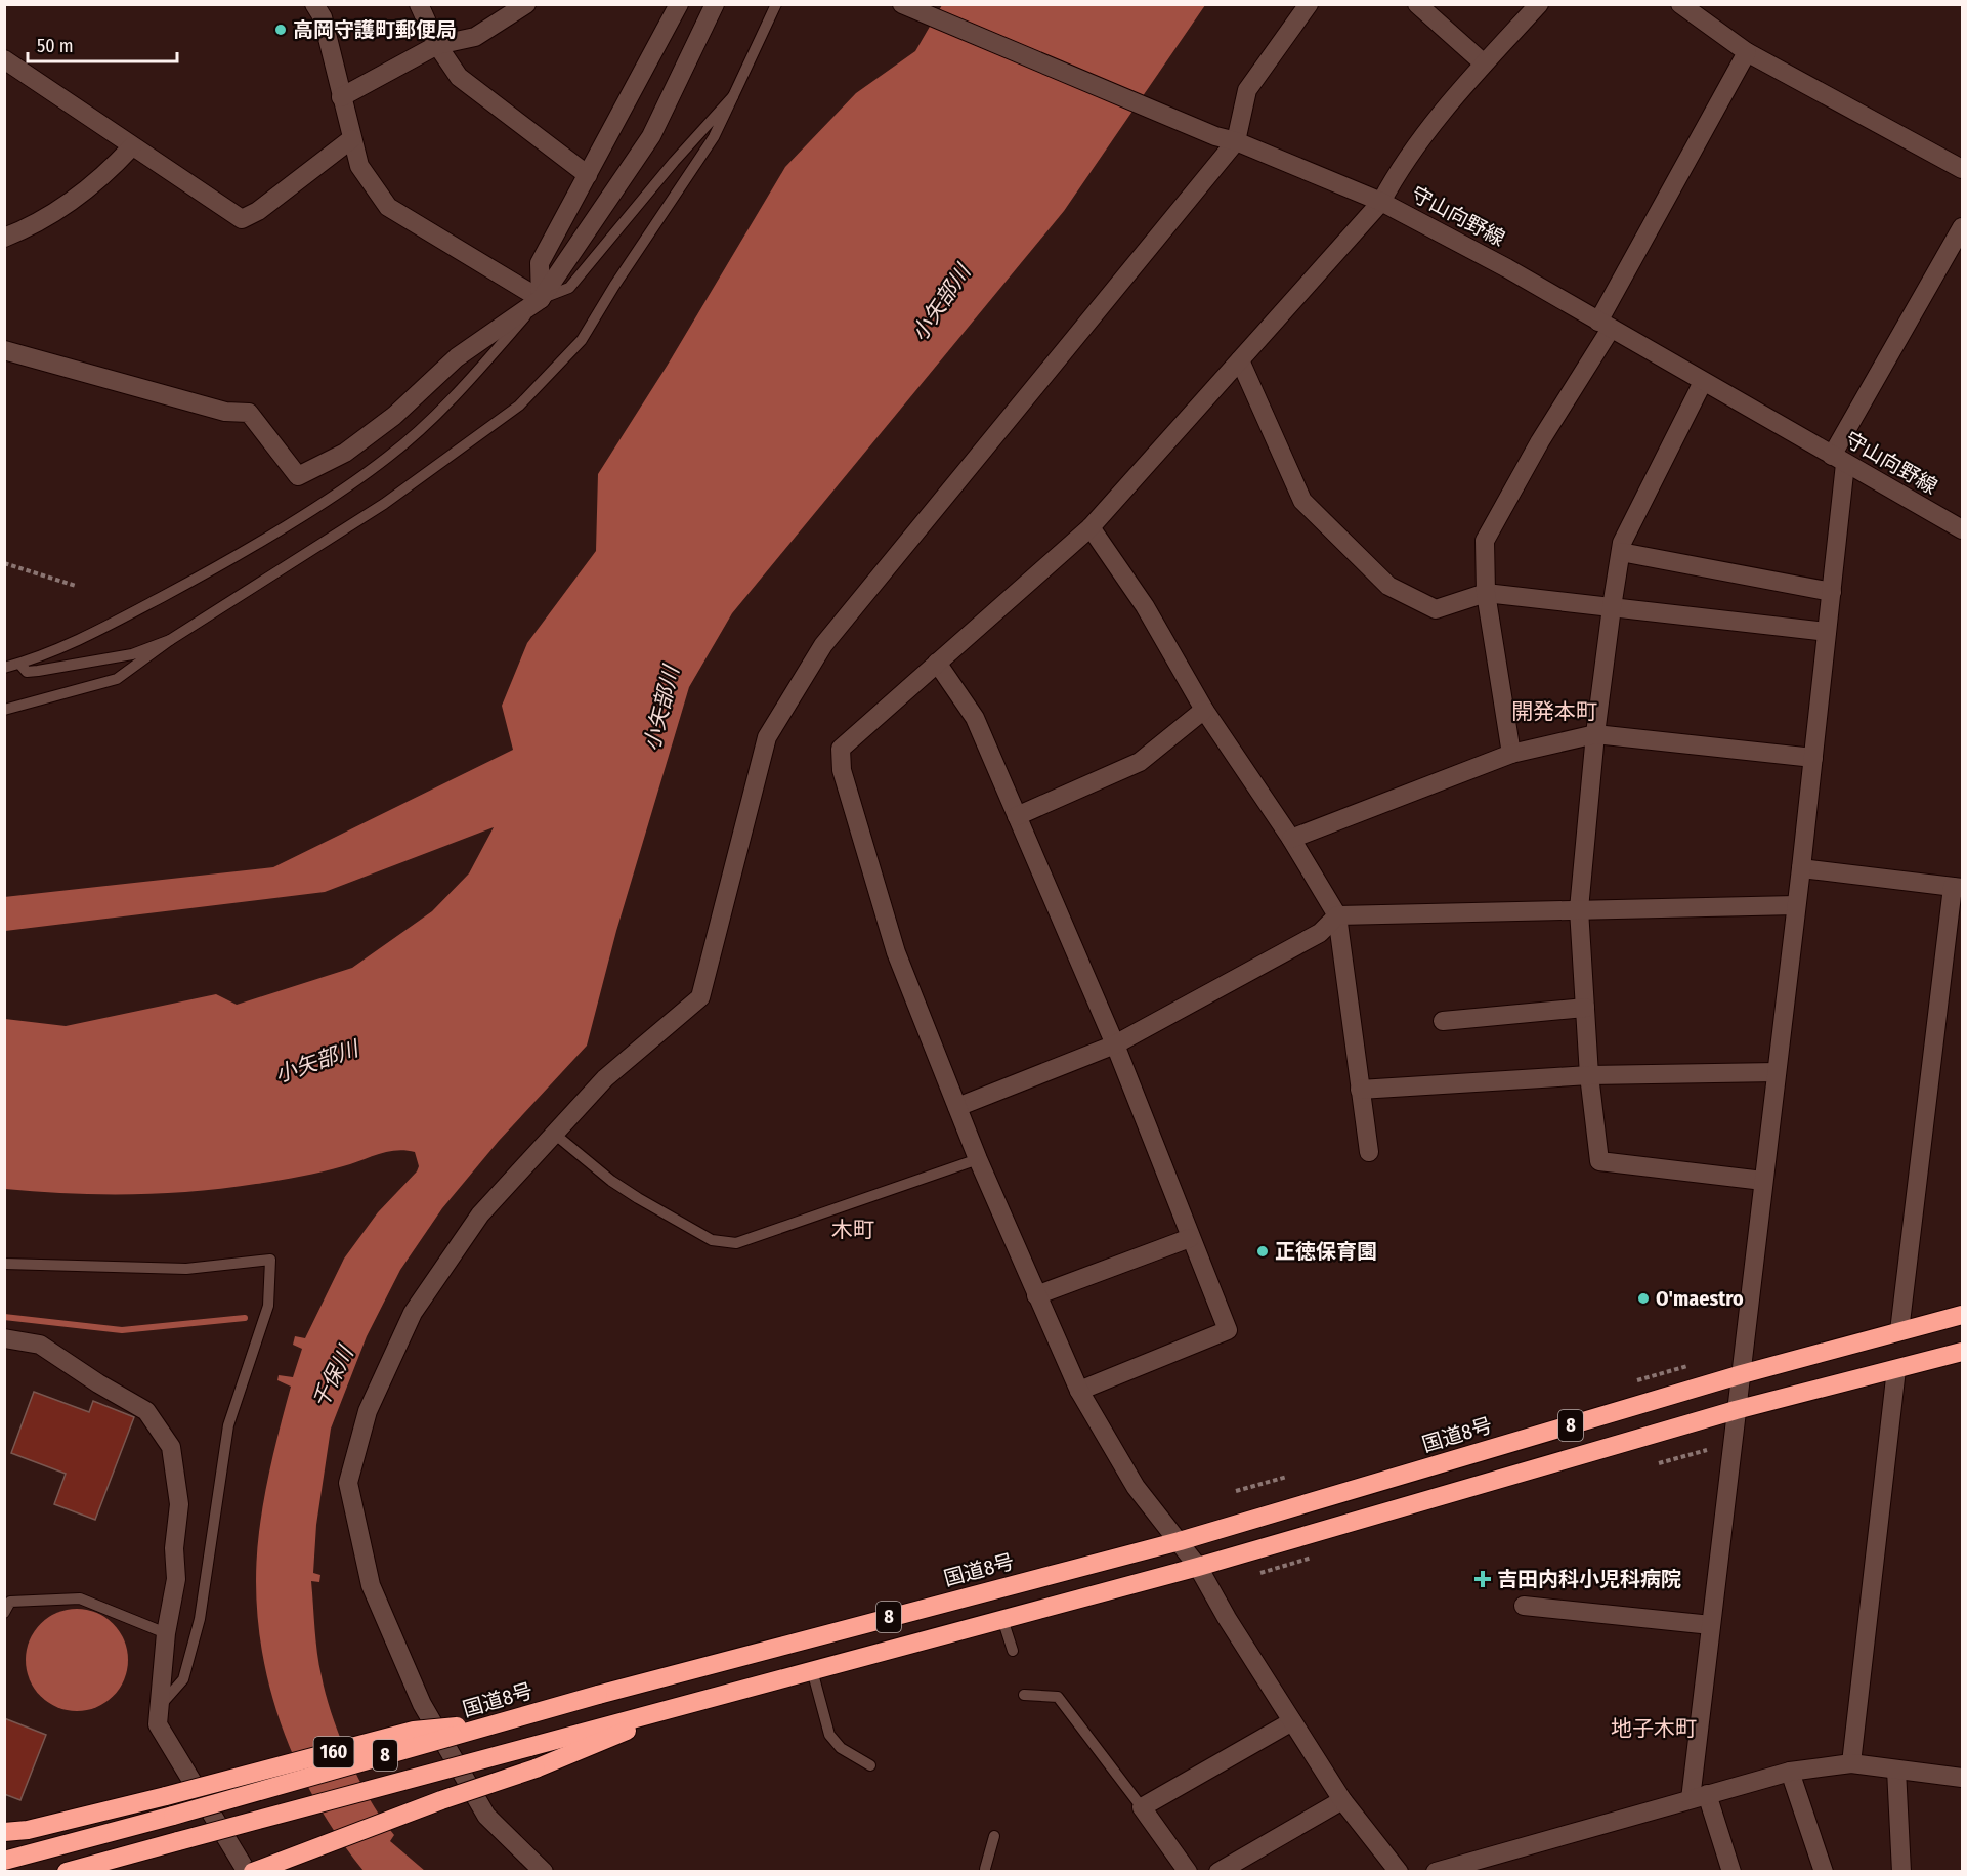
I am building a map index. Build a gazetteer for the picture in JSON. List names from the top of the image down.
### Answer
{
  "streets": {
    "highway": ["8", "国道8号", "160"],
    "street": ["守山向野線"]
  },
  "crossings": [
    ["国道8号", "160"]
  ],
  "districts": ["開発本町", "木町", "地子木町"],
  "water": ["小矢部川", "千保川"],
  "places": {
    "other": ["高岡守護町郵便局", "正徳保育園", "O'maestro"],
    "health": ["吉田内科小児科病院"]
  },
  "scale_bar": "50 m"
}
